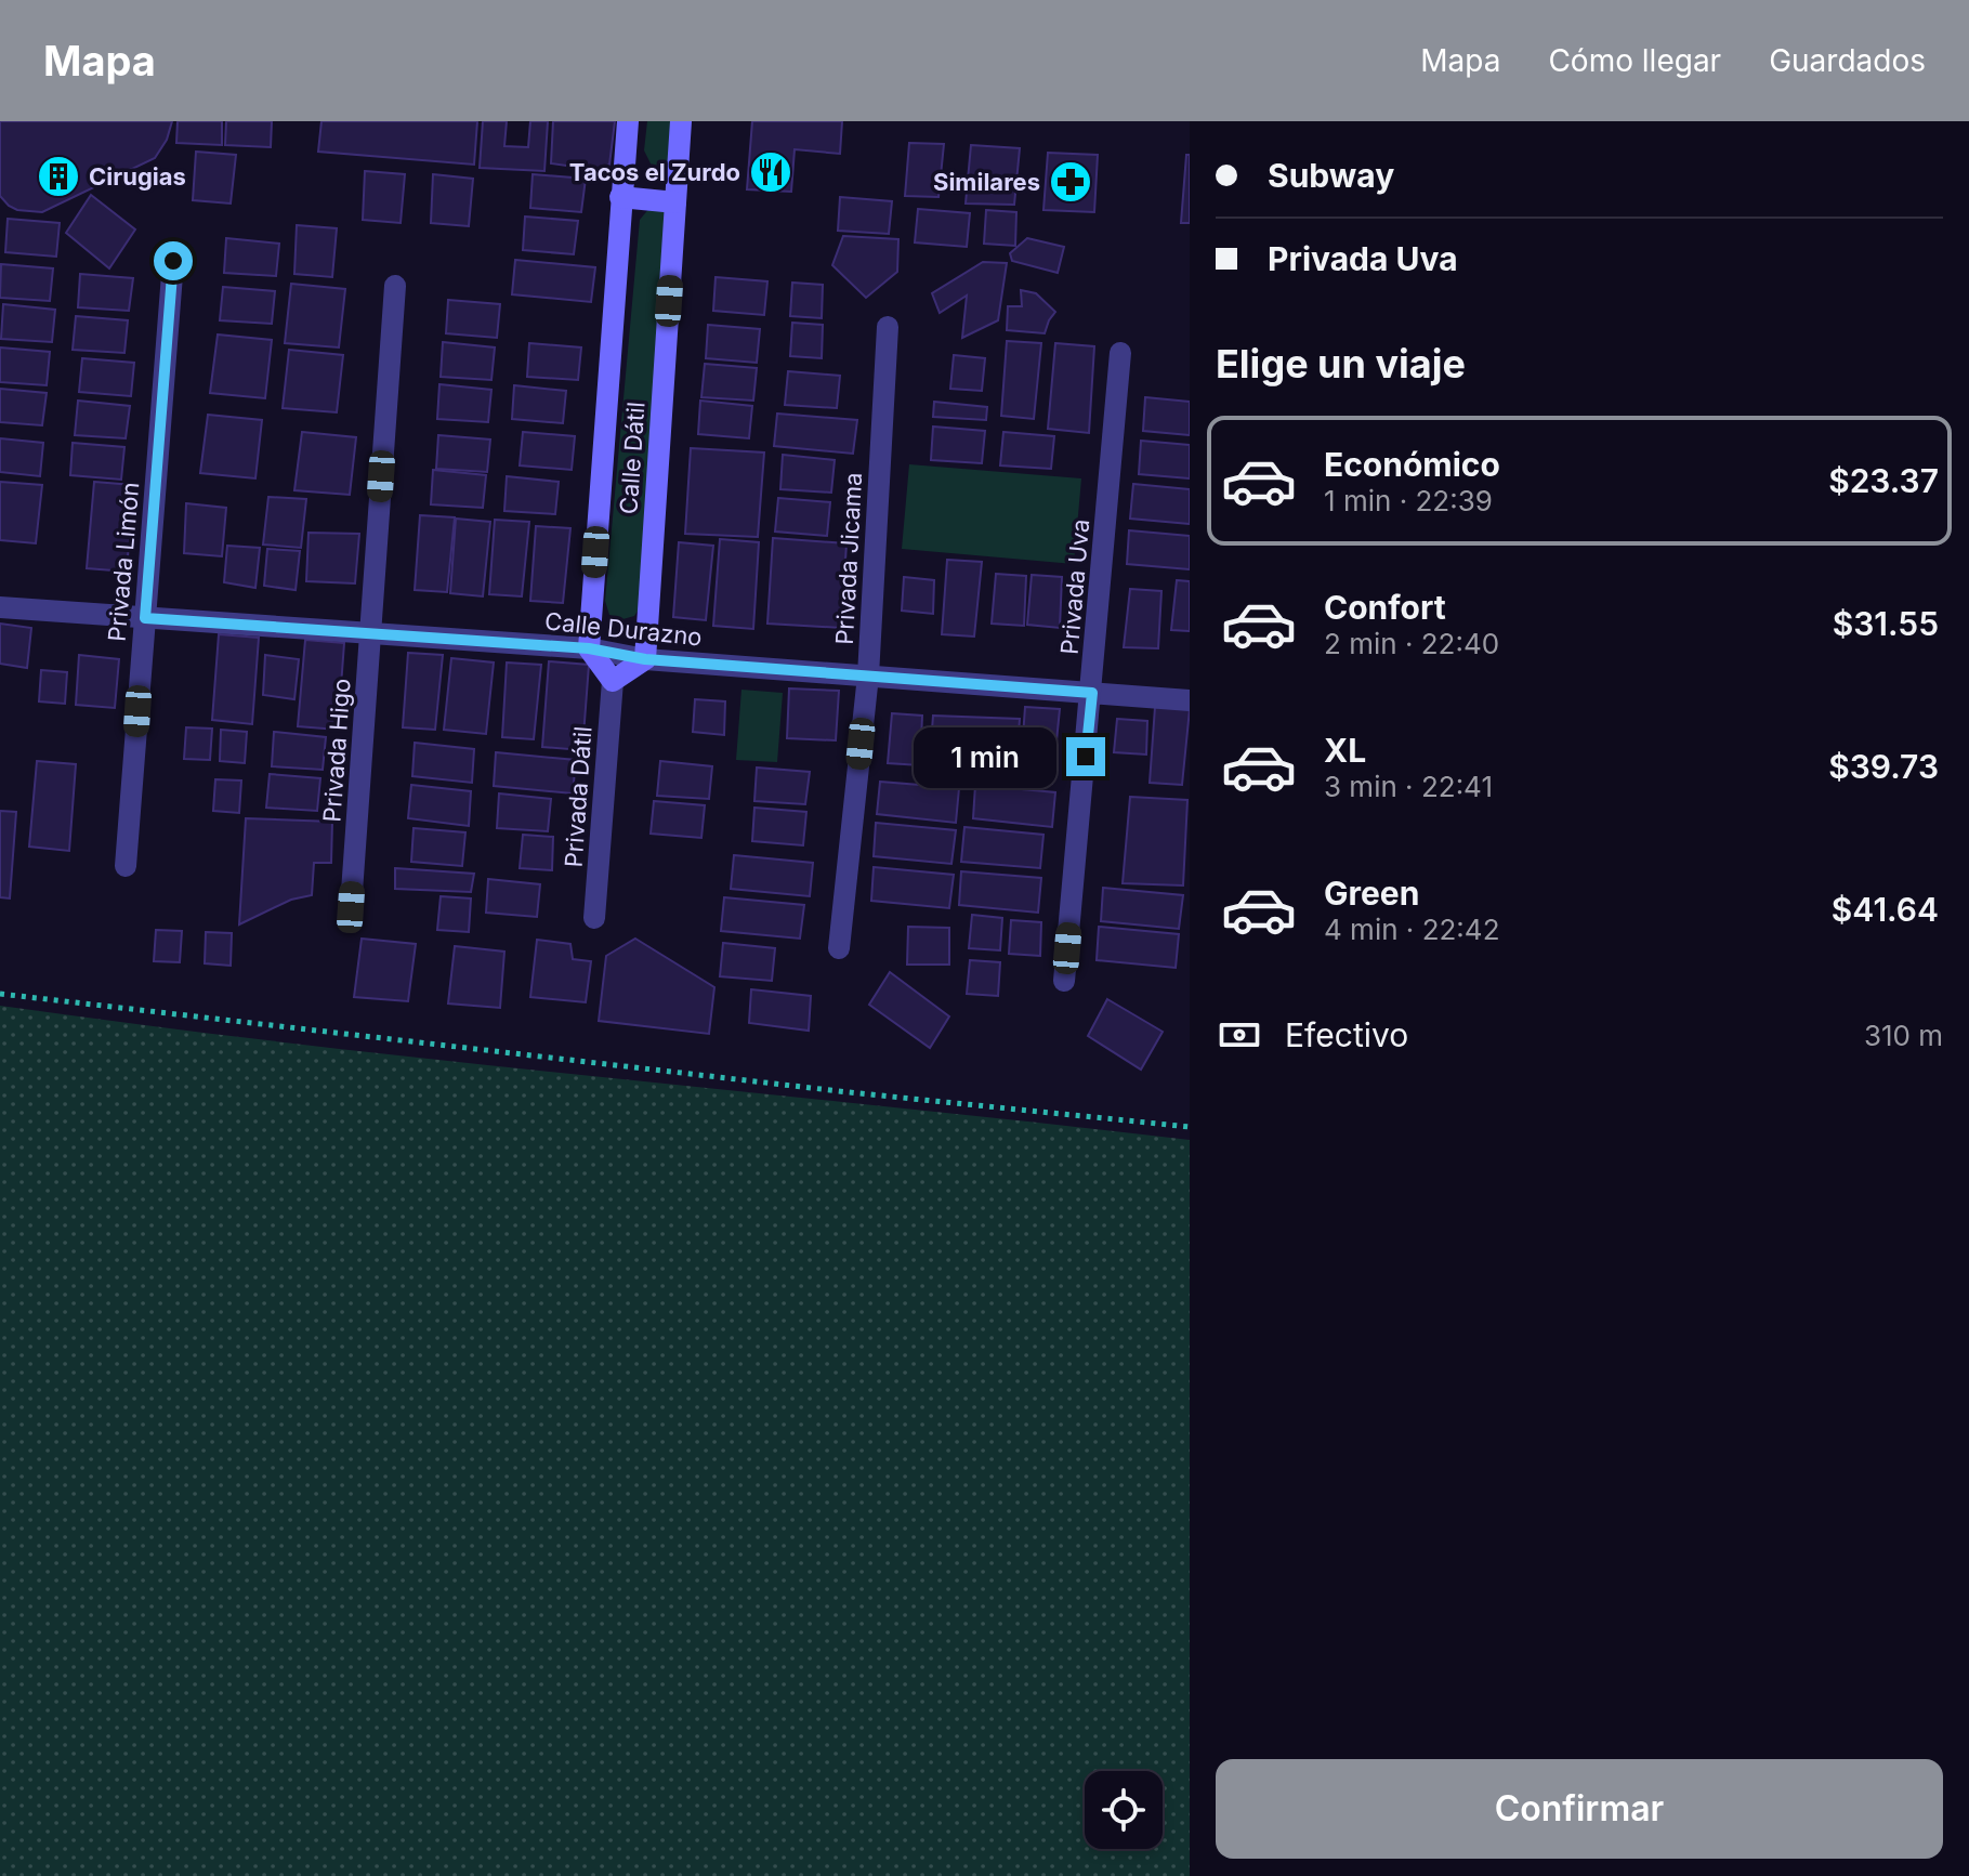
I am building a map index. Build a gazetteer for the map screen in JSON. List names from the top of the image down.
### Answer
{
  "streets": {
    "street": [
      "Calle Dátil",
      "Privada Jicama",
      "Privada Limón",
      "Privada Uva",
      "Calle Durazno",
      "Privada Higo",
      "Privada Dátil"
    ]
  },
  "crossings": [
    ["Calle Dátil", "Calle Durazno"],
    ["Privada Jicama", "Calle Durazno"],
    ["Privada Limón", "Calle Durazno"],
    ["Privada Uva", "Calle Durazno"],
    ["Calle Durazno", "Privada Higo"]
  ],
  "places": {
    "restaurant": ["Tacos el Zurdo"],
    "building": ["Cirugias"],
    "pharmacy": ["Similares"]
  },
  "page": {
    "header": "Mapa",
    "nav": ["Mapa", "Cómo llegar", "Guardados"],
    "banner": ["Subway", "Privada Uva"],
    "heading": "Elige un viaje",
    "list": [
      {
        "name": "Económico",
        "note": "1 min · 22:39",
        "value": "$23.37"
      },
      {
        "name": "Confort",
        "note": "2 min · 22:40",
        "value": "$31.55"
      },
      {
        "name": "XL",
        "note": "3 min · 22:41",
        "value": "$39.73"
      },
      {
        "name": "Green",
        "note": "4 min · 22:42",
        "value": "$41.64"
      }
    ],
    "bubble": "1 min",
    "pay": ["Efectivo", "310 m"],
    "buttons": "Confirmar"
  }
}
